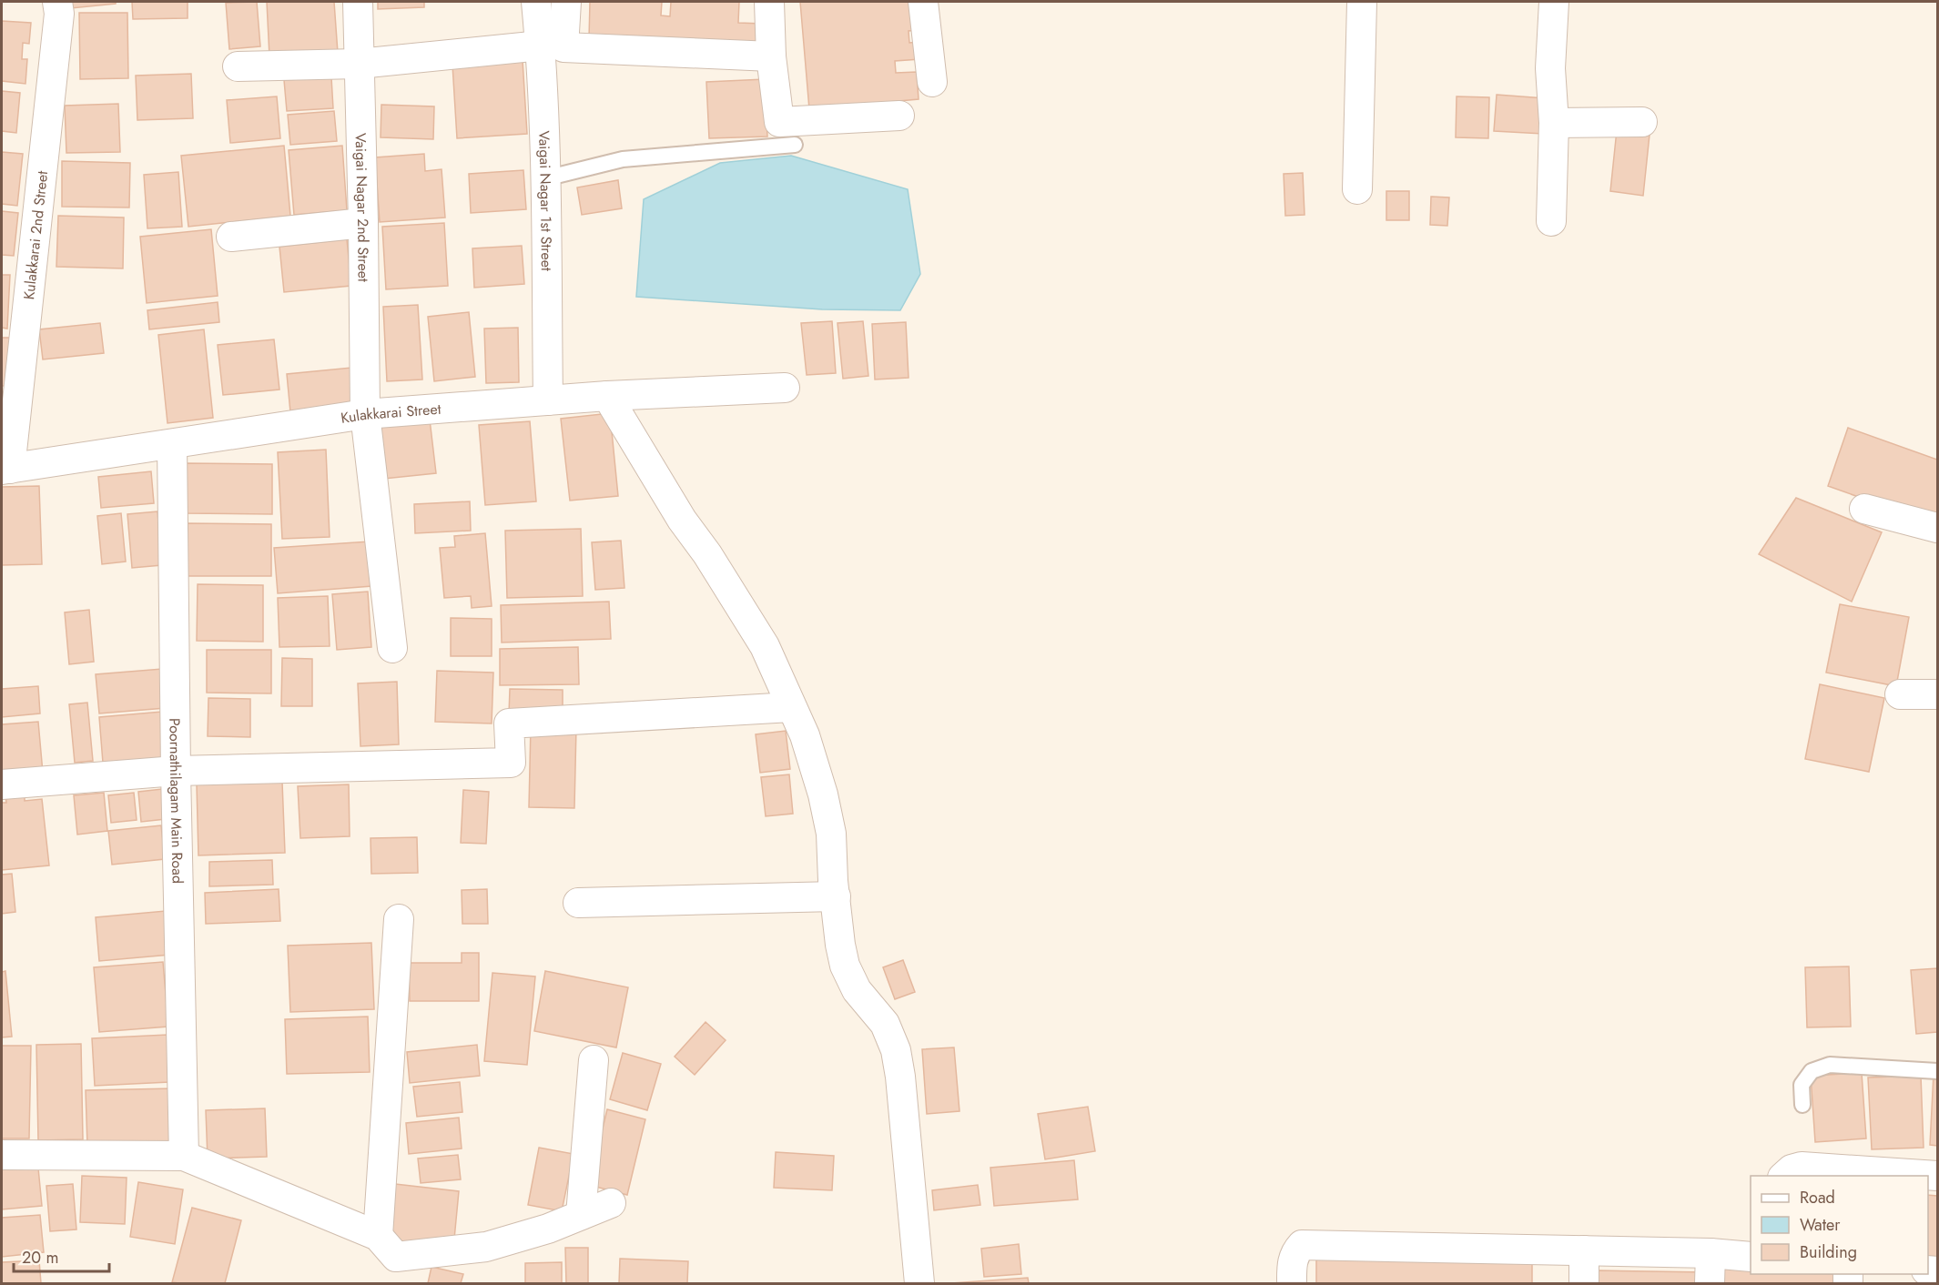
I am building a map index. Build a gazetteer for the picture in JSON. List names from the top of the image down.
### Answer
{
  "streets": {
    "street": [
      "Vaigai Nagar 1st Street",
      "Vaigai Nagar 2nd Street",
      "Kulakkarai 2nd Street",
      "Kulakkarai Street",
      "Poornathilagam Main Road"
    ]
  },
  "crossings": [
    ["Vaigai Nagar 1st Street", "Kulakkarai Street"],
    ["Vaigai Nagar 2nd Street", "Kulakkarai Street"],
    ["Kulakkarai 2nd Street", "Kulakkarai Street"],
    ["Kulakkarai Street", "Poornathilagam Main Road"]
  ],
  "legend": ["Road", "Water", "Building"],
  "scale_bar": "20 m"
}
